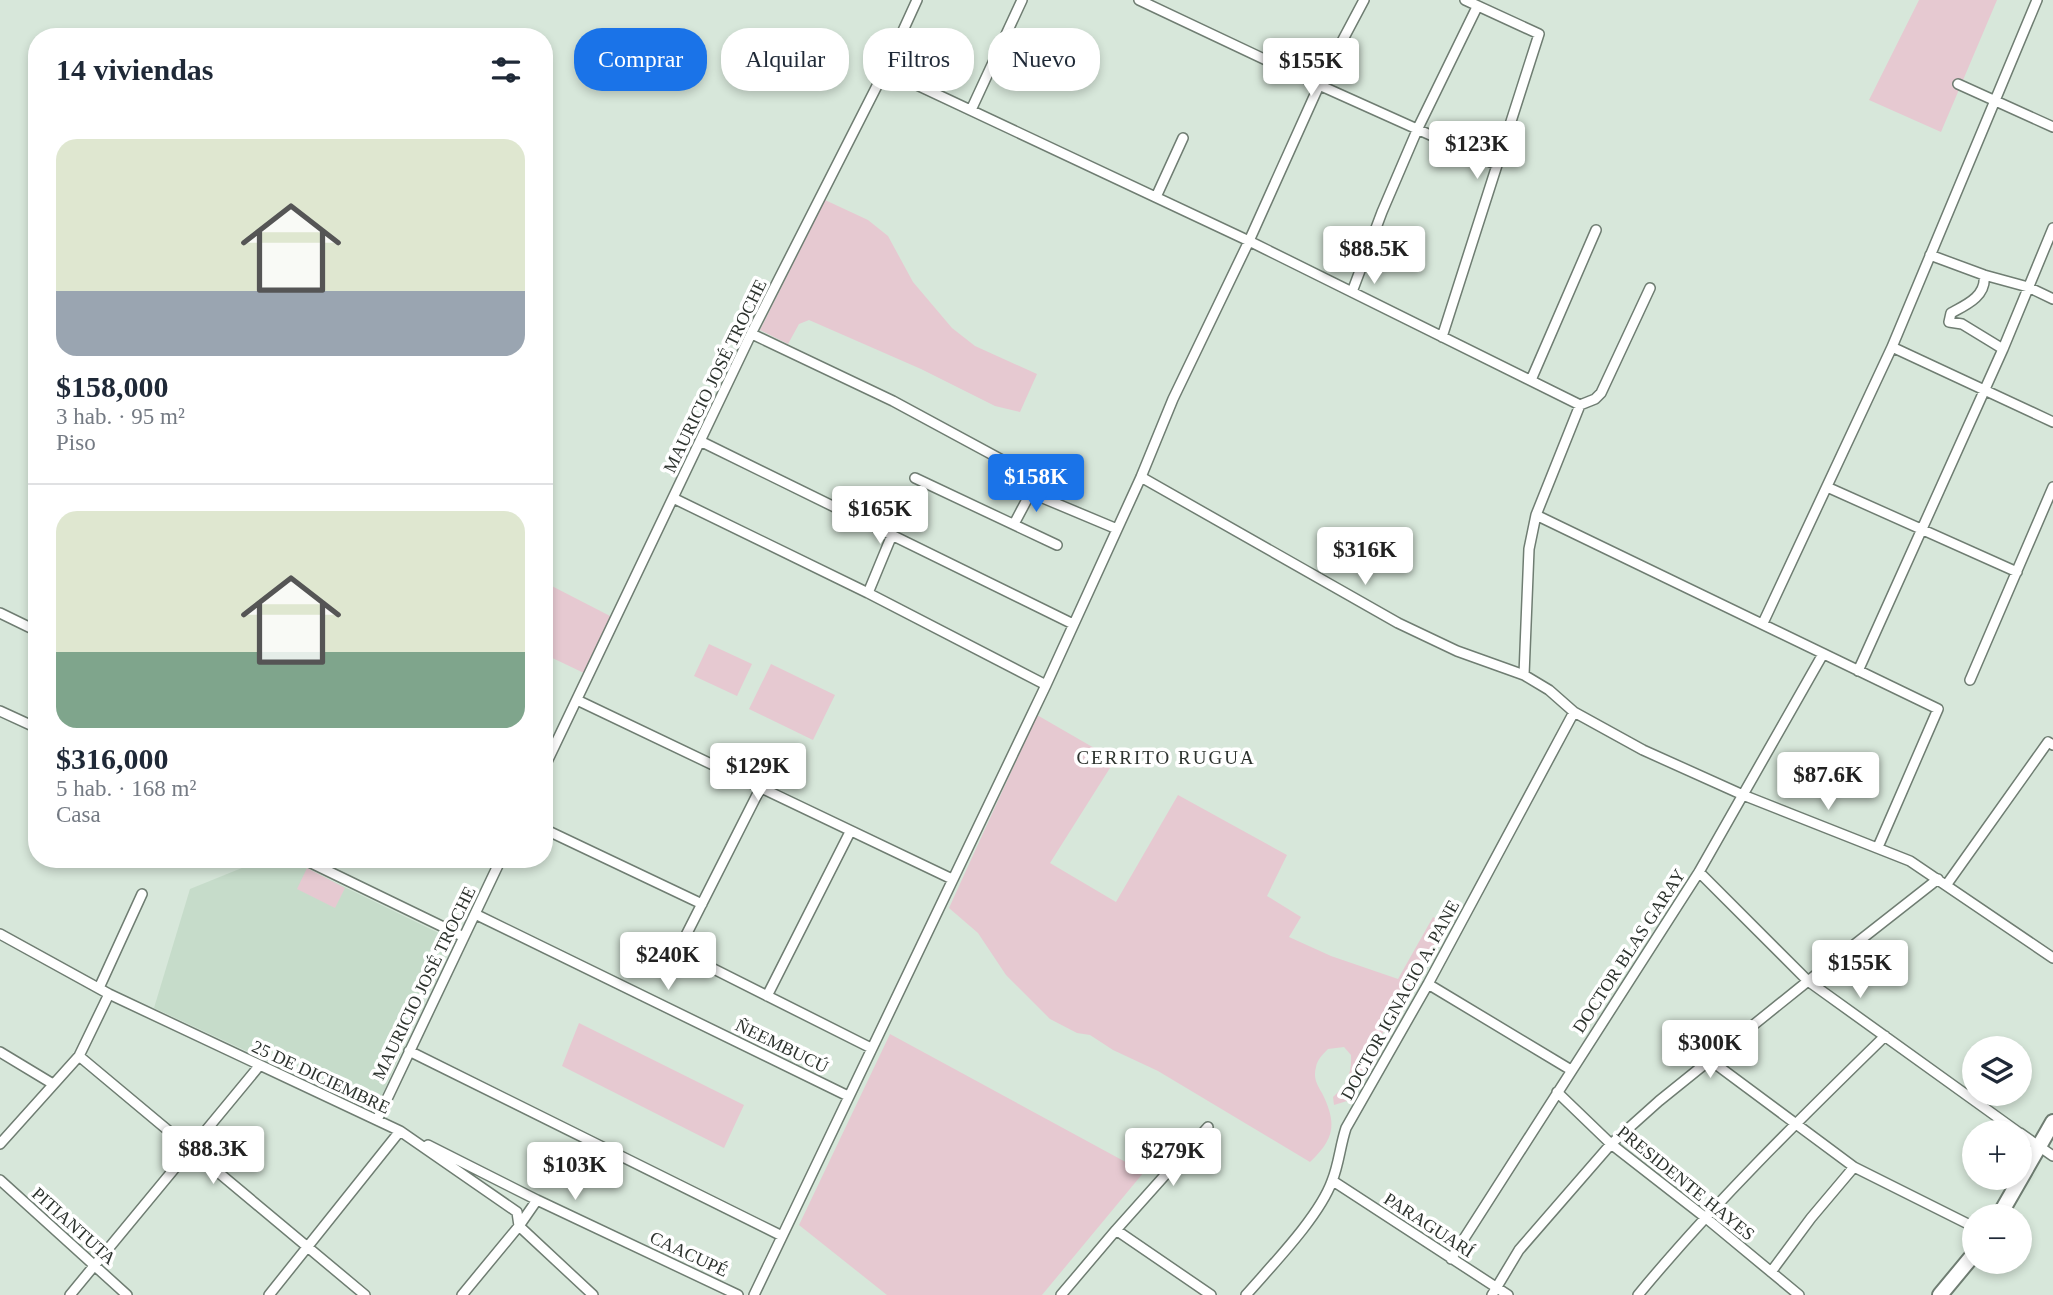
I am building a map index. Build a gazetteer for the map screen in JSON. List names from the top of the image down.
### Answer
{
  "streets": {
    "street": [
      "MAURICIO JOSÉ TROCHE",
      "DOCTOR BLAS GARAY",
      "DOCTOR IGNACIO A. PANE",
      "ÑEEMBUCÚ",
      "25 DE DICIEMBRE",
      "PRESIDENTE HAYES",
      "PARAGUARÍ",
      "PITIANTUTA",
      "CAACUPÉ"
    ]
  },
  "crossings": [
    ["MAURICIO JOSÉ TROCHE", "ÑEEMBUCÚ"],
    ["MAURICIO JOSÉ TROCHE", "25 DE DICIEMBRE"],
    ["DOCTOR BLAS GARAY", "PRESIDENTE HAYES"],
    ["DOCTOR BLAS GARAY", "PARAGUARÍ"],
    ["DOCTOR IGNACIO A. PANE", "PARAGUARÍ"],
    ["25 DE DICIEMBRE", "CAACUPÉ"]
  ],
  "districts": ["CERRITO RUGUA"],
  "page": {
    "chip": [
      "Comprar",
      "Alquilar",
      "Filtros",
      "Nuevo"
    ],
    "heading": "14 viviendas",
    "price": [
      "$155K",
      "$123K",
      "$88.5K",
      "$158K",
      "$165K",
      "$316K",
      "$129K",
      "$87.6K",
      "$240K",
      "$155K",
      "$300K",
      "$88.3K",
      "$279K",
      "$103K"
    ],
    "list": [
      {
        "name": "$158,000",
        "note": "3 hab. · 95 m² · Piso"
      },
      {
        "name": "$316,000",
        "note": "5 hab. · 168 m² · Casa"
      }
    ],
    "map_buttons": ["+", "−"]
  }
}
